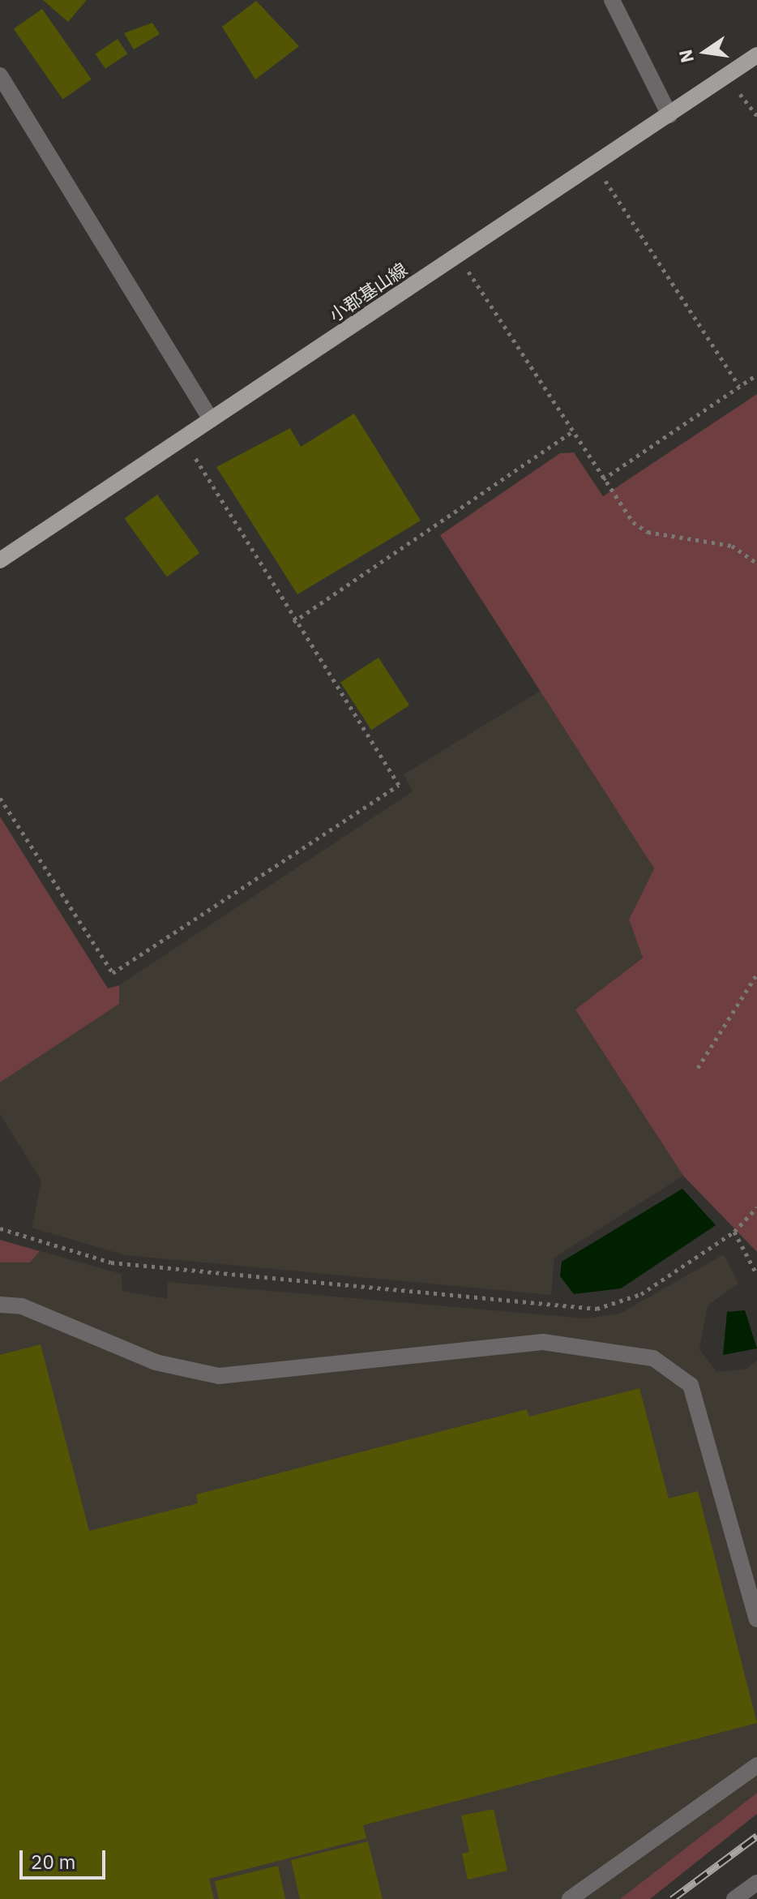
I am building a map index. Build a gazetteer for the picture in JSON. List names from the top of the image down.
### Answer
{
  "streets": {
    "main road": ["小郡基山線"]
  },
  "scale_bar": "20 m",
  "north": "left"
}
